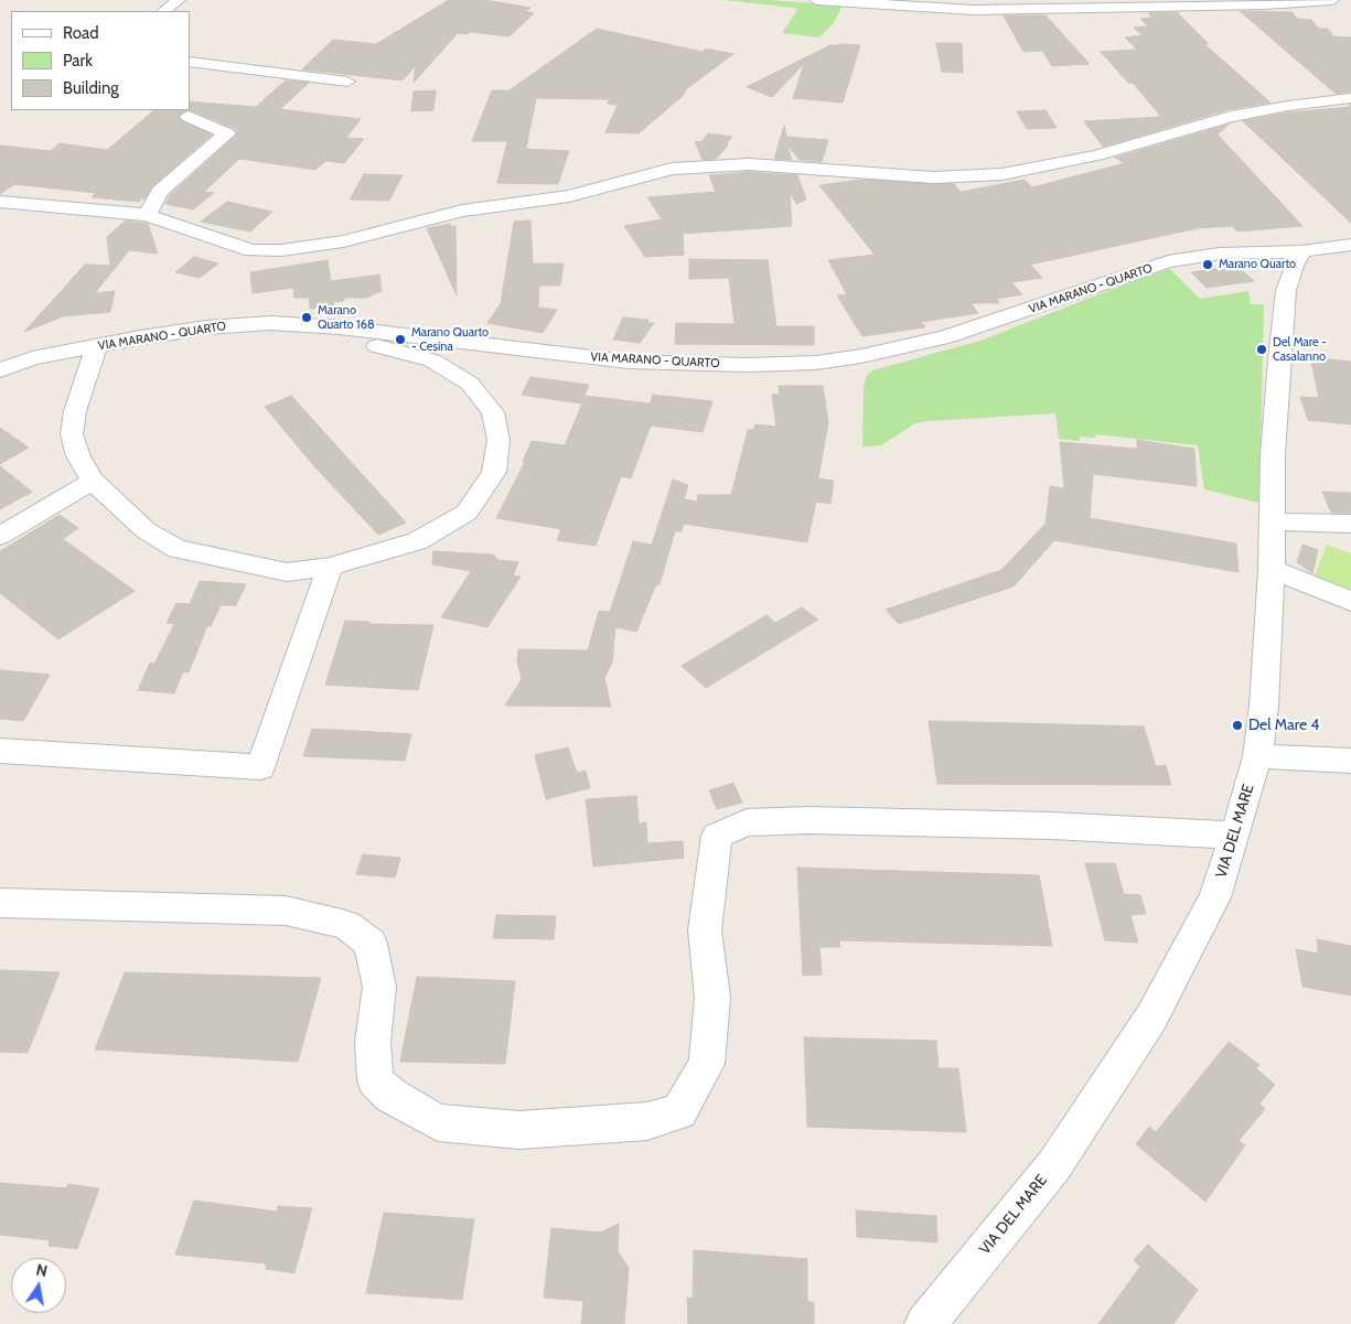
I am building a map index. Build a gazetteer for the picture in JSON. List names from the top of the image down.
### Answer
{
  "streets": {
    "street": ["VIA MARANO - QUARTO", "VIA DEL MARE"]
  },
  "crossings": [
    ["VIA MARANO - QUARTO", "VIA DEL MARE"]
  ],
  "places": [
    "Marano Quarto",
    "Marano Quarto 168",
    "Marano Quarto - Cesina",
    "Del Mare - Casalanno",
    "Del Mare 4"
  ],
  "legend": ["Road", "Park", "Building"],
  "north": "top"
}
